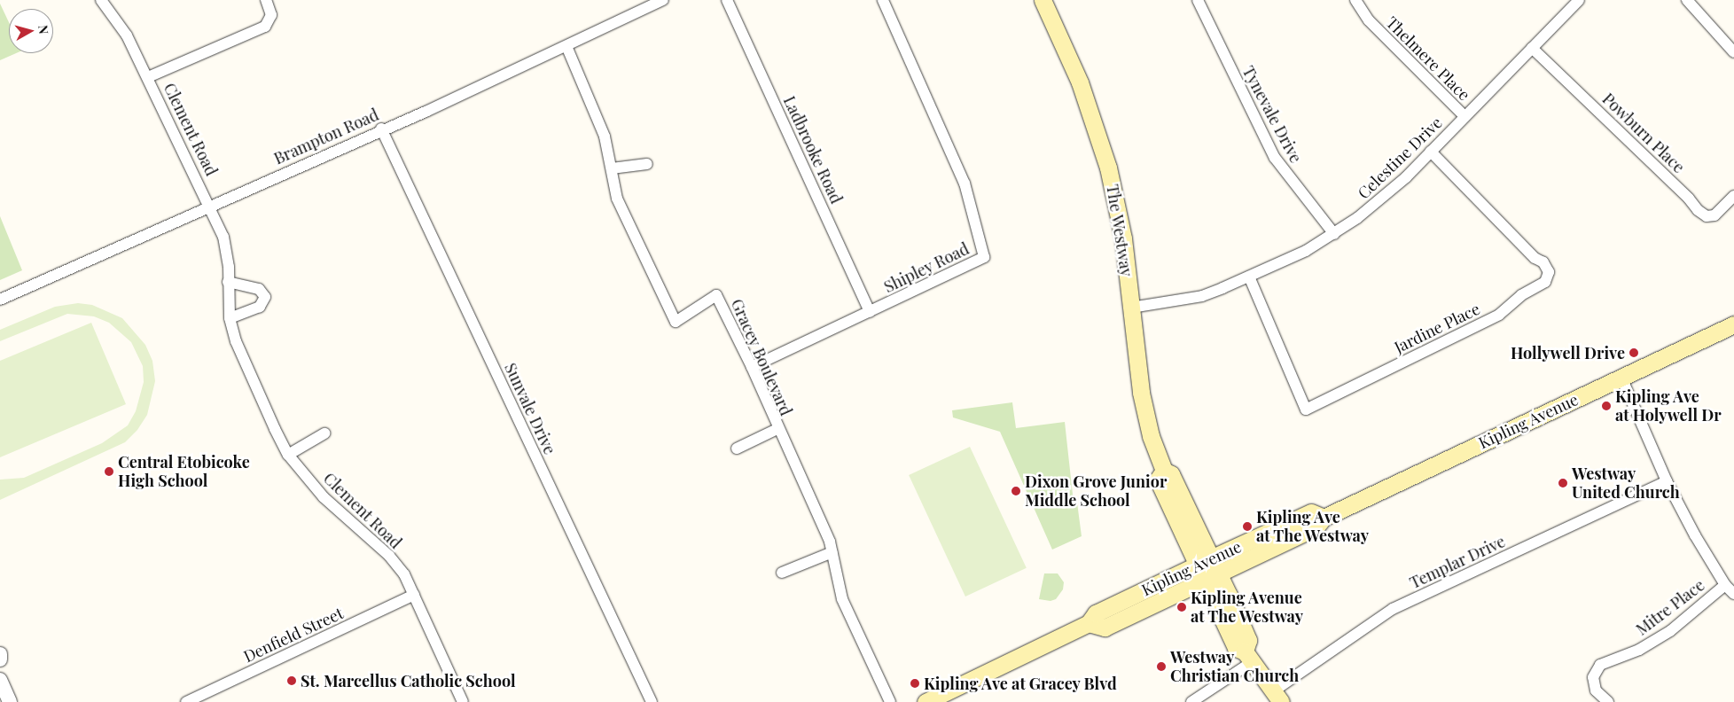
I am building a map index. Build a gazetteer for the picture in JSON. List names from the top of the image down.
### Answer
{
  "streets": {
    "main road": ["The Westway", "Kipling Avenue"],
    "street": [
      "Thelmere Place",
      "Tynevale Drive",
      "Clement Road",
      "Powburn Place",
      "Brampton Road",
      "Ladbrooke Road",
      "Celestine Drive",
      "Shipley Road",
      "Jardine Place",
      "Gracey Boulevard",
      "Sunvale Drive",
      "Templar Drive",
      "Mitre Place",
      "Denfield Street"
    ]
  },
  "crossings": [
    ["Thelmere Place", "Celestine Drive"],
    ["Tynevale Drive", "Celestine Drive"],
    ["Clement Road", "Brampton Road"],
    ["Clement Road", "Denfield Street"],
    ["Powburn Place", "Celestine Drive"],
    ["Brampton Road", "Gracey Boulevard"],
    ["Brampton Road", "Sunvale Drive"],
    ["Ladbrooke Road", "Shipley Road"],
    ["Celestine Drive", "The Westway"],
    ["Celestine Drive", "Jardine Place"],
    ["The Westway", "Kipling Avenue"],
    ["The Westway", "Templar Drive"],
    ["Shipley Road", "Gracey Boulevard"]
  ],
  "places": [
    "Hollywell Drive",
    "Kipling Ave at Holywell Dr",
    "Central Etobicoke High School",
    "Westway United Church",
    "Dixon Grove Junior Middle School",
    "Kipling Ave at The Westway",
    "Kipling Avenue at The Westway",
    "Westway Christian Church",
    "St. Marcellus Catholic School",
    "Kipling Ave at Gracey Blvd"
  ],
  "north": "right"
}
